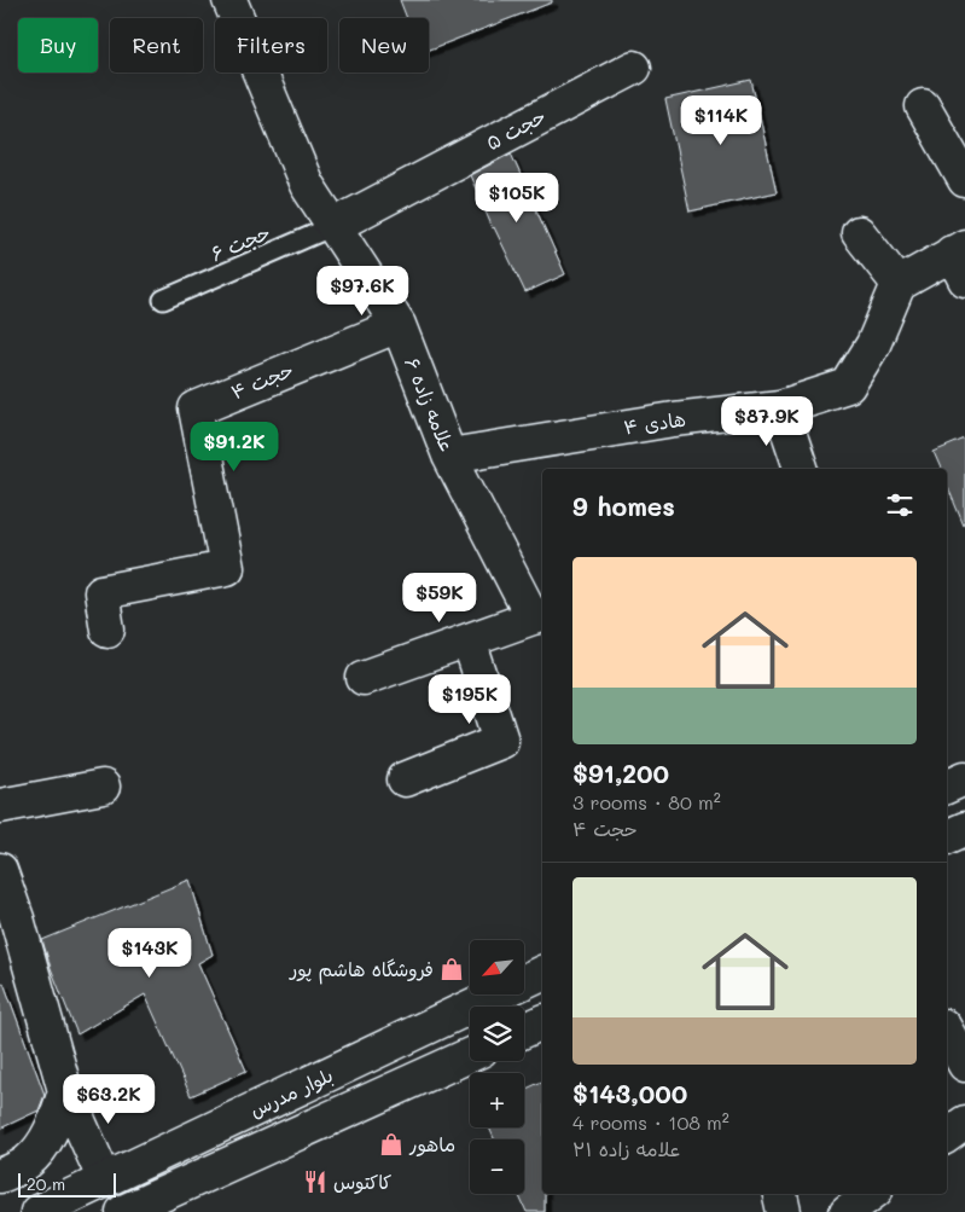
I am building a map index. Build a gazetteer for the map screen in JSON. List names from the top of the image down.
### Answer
{
  "streets": {
    "street": [
      "حجت ۵",
      "حجت ۴",
      "علامه زاده ۶",
      "هادی ۴",
      "بلوار مدرس"
    ],
    "lane": ["حجت ۶"]
  },
  "crossings": [
    ["حجت ۵", "حجت ۶"],
    ["حجت ۵", "علامه زاده ۶"],
    ["حجت ۶", "علامه زاده ۶"],
    ["حجت ۴", "علامه زاده ۶"],
    ["علامه زاده ۶", "هادی ۴"]
  ],
  "places": {
    "shop": ["فروشگاه هاشم پور", "ماهور"],
    "restaurant": ["کاکتوس"]
  },
  "scale_bar": "20 m",
  "north": "bottom left",
  "page": {
    "chip": [
      "Buy",
      "Rent",
      "Filters",
      "New"
    ],
    "price": [
      "$114K",
      "$105K",
      "$97.6K",
      "$87.9K",
      "$91.2K",
      "$59K",
      "$195K",
      "$143K",
      "$63.2K"
    ],
    "heading": "9 homes",
    "list": [
      {
        "name": "$91,200",
        "note": "3 rooms · 80 m² · حجت ۴"
      },
      {
        "name": "$143,000",
        "note": "4 rooms · 108 m² · علامه زاده ۲۱"
      }
    ],
    "map_buttons": ["+", "−"],
    "scale": "20 m"
  }
}
